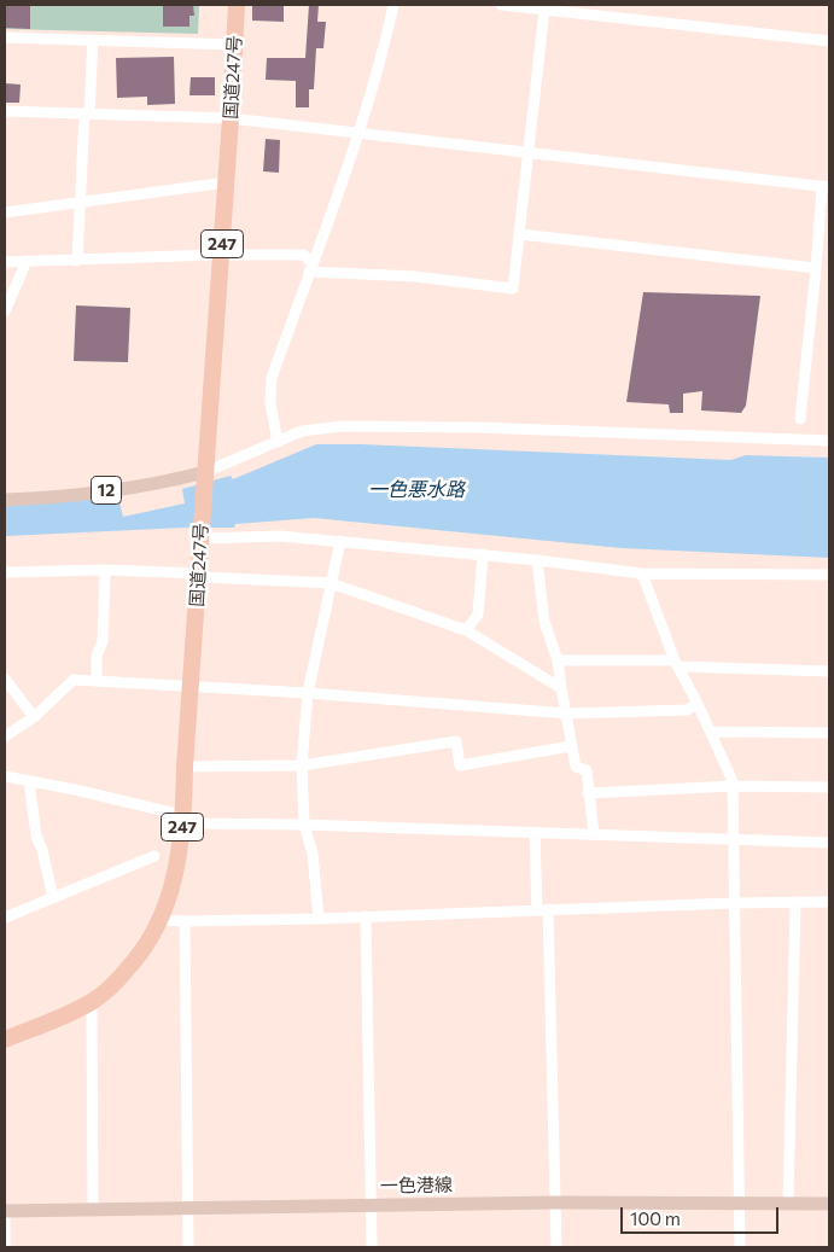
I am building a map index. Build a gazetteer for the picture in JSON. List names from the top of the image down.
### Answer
{
  "streets": {
    "highway": ["国道247号", "247"],
    "main road": ["12", "一色港線"]
  },
  "crossings": [
    ["国道247号", "12"]
  ],
  "water": ["一色悪水路"],
  "scale_bar": "100 m"
}
